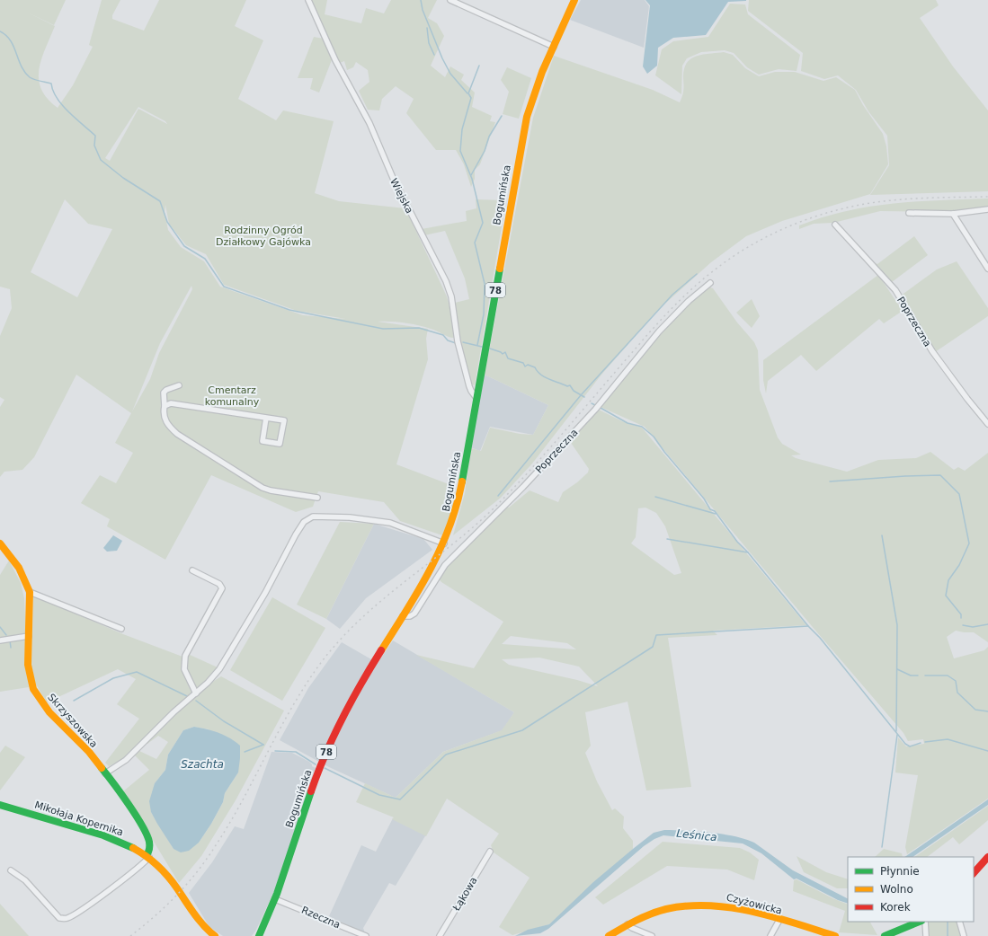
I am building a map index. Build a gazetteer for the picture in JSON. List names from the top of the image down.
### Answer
{
  "streets": {
    "main road": [
      "Bogumińska",
      "78",
      "Skrzyszowska",
      "Mikołaja Kopernika",
      "Czyżowicka"
    ],
    "street": [
      "Wiejska",
      "Poprzeczna",
      "Łąkowa",
      "Rzeczna"
    ]
  },
  "crossings": [
    ["Bogumińska", "Wiejska"],
    ["Bogumińska", "Poprzeczna"],
    ["Bogumińska", "Rzeczna"],
    ["Skrzyszowska", "Mikołaja Kopernika"]
  ],
  "water": ["Szachta", "Leśnica"],
  "parks": ["Rodzinny Ogród Działkowy Gajówka", "Cmentarz komunalny"],
  "legend": ["Płynnie", "Wolno", "Korek"]
}
